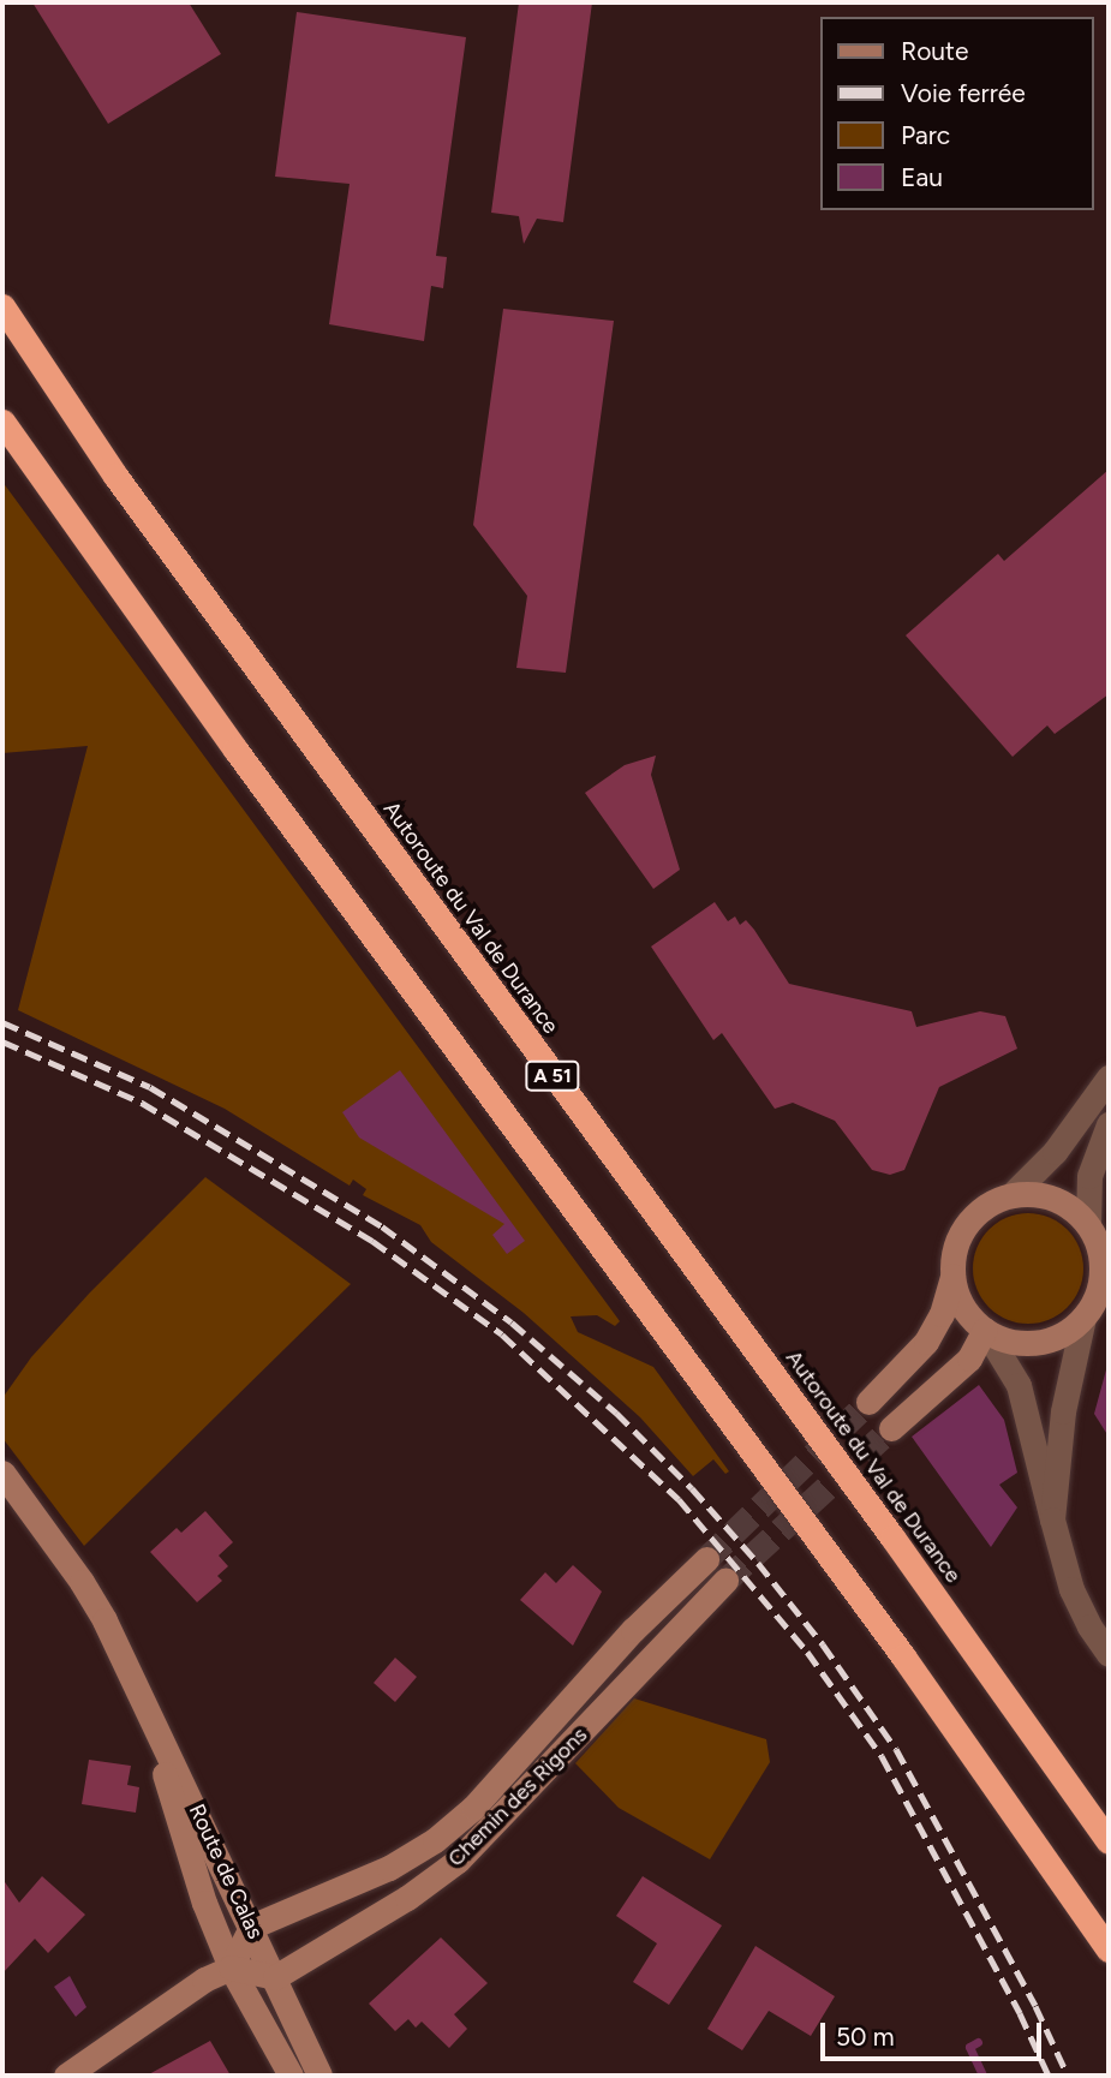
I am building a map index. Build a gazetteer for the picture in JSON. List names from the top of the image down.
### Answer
{
  "streets": {
    "highway": ["Autoroute du Val de Durance", "A 51"],
    "street": ["Chemin des Rigons", "Route de Calas"]
  },
  "crossings": [
    ["Chemin des Rigons", "Route de Calas"]
  ],
  "legend": [
    "Route",
    "Voie ferrée",
    "Parc",
    "Eau"
  ],
  "scale_bar": "50 m"
}
